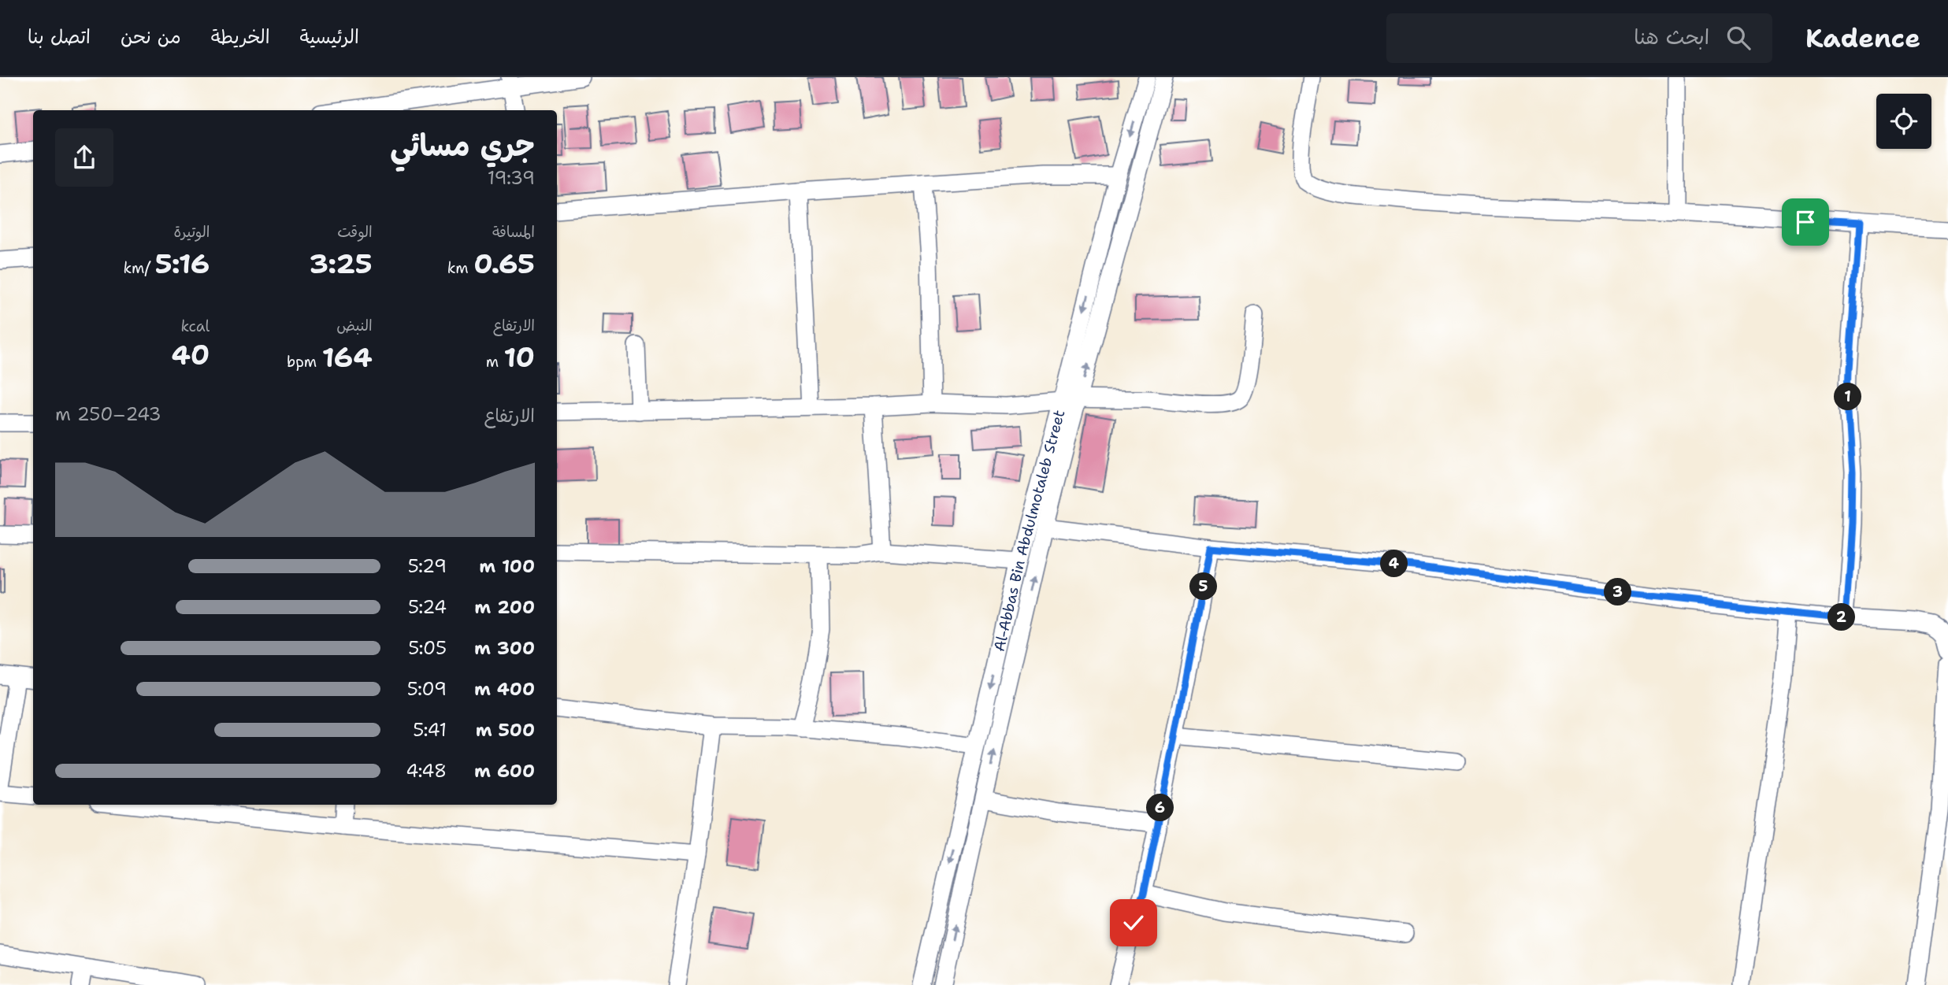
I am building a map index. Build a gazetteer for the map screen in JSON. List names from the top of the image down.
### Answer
{
  "streets": {
    "street": ["Al-Abbas Bin Abdulmotaleb Street"]
  },
  "page": {
    "header": "Kadence",
    "search": "ابحث هنا",
    "nav": [
      "الرئيسية",
      "الخريطة",
      "من نحن",
      "اتصل بنا"
    ],
    "heading": ["جري مسائي", "19:39"],
    "stats": [
      ["المسافة", "0.65 km"],
      ["الوقت", "3:25"],
      ["الوتيرة", "5:16 /km"],
      ["الارتفاع", "10 m"],
      ["النبض", "164 bpm"],
      ["kcal", "40"]
    ],
    "pins": [
      "1",
      "4",
      "5",
      "3",
      "2",
      "6"
    ],
    "chart": ["الارتفاع", "243–250 m"],
    "list": [
      {
        "name": "100 m",
        "note": "5:29"
      },
      {
        "name": "200 m",
        "note": "5:24"
      },
      {
        "name": "300 m",
        "note": "5:05"
      },
      {
        "name": "400 m",
        "note": "5:09"
      },
      {
        "name": "500 m",
        "note": "5:41"
      },
      {
        "name": "600 m",
        "note": "4:48"
      }
    ]
  }
}
